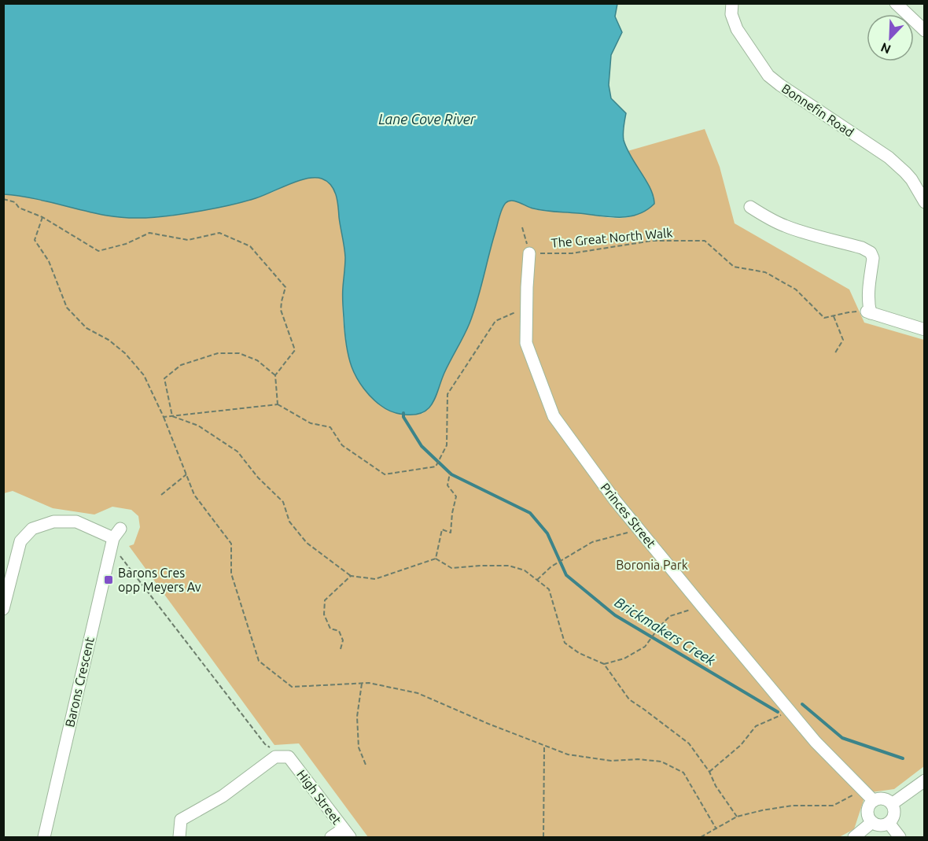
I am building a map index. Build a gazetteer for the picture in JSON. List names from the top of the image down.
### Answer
{
  "streets": {
    "street": [
      "Bonnefin Road",
      "Princes Street",
      "Barons Crescent",
      "High Street"
    ],
    "path": ["The Great North Walk"]
  },
  "crossings": [
    ["The Great North Walk", "Princes Street"]
  ],
  "water": ["Lane Cove River", "Brickmakers Creek"],
  "parks": ["Boronia Park"],
  "places": {
    "transit": ["Barons Cres opp Meyers Av"]
  },
  "north": "bottom left"
}
